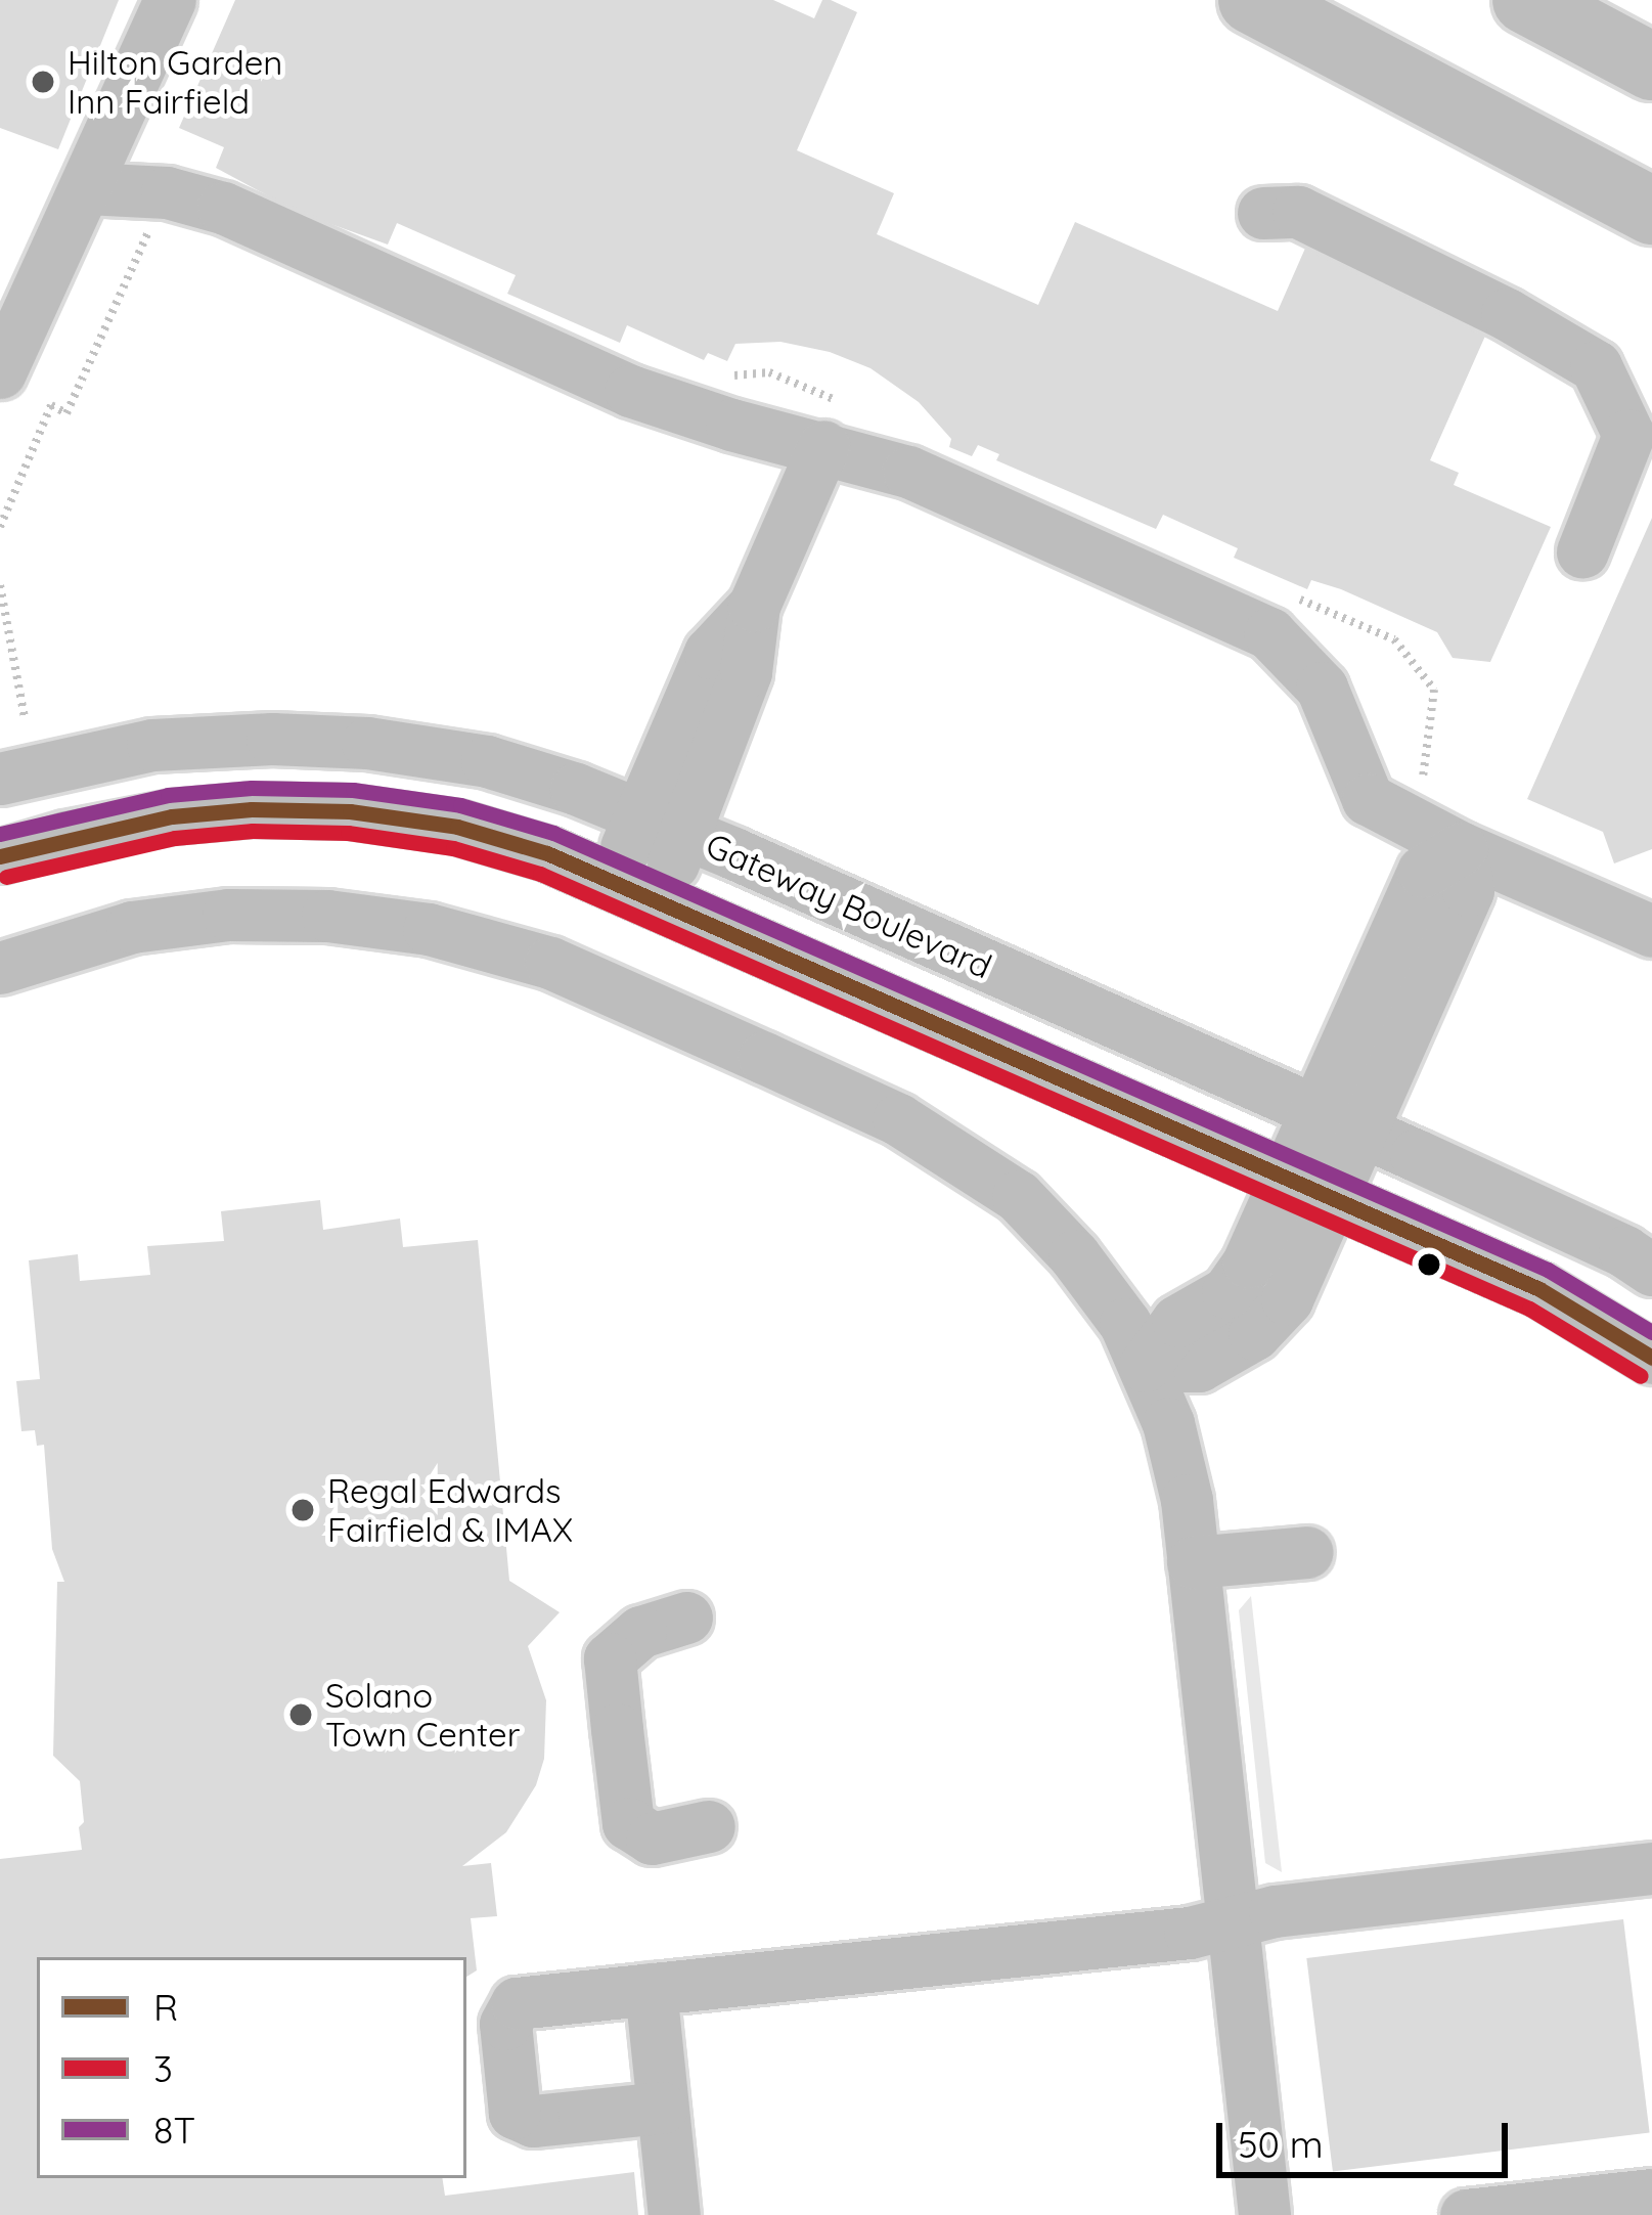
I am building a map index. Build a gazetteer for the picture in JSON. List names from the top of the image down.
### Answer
{
  "streets": {
    "street": ["Gateway Boulevard"]
  },
  "places": ["Hilton Garden Inn Fairfield", "Regal Edwards Fairfield & IMAX", "Solano Town Center"],
  "lines": ["transit line 8T", "transit line R", "transit line 3"],
  "legend": ["R", "3", "8T"],
  "scale_bar": "50 m"
}
